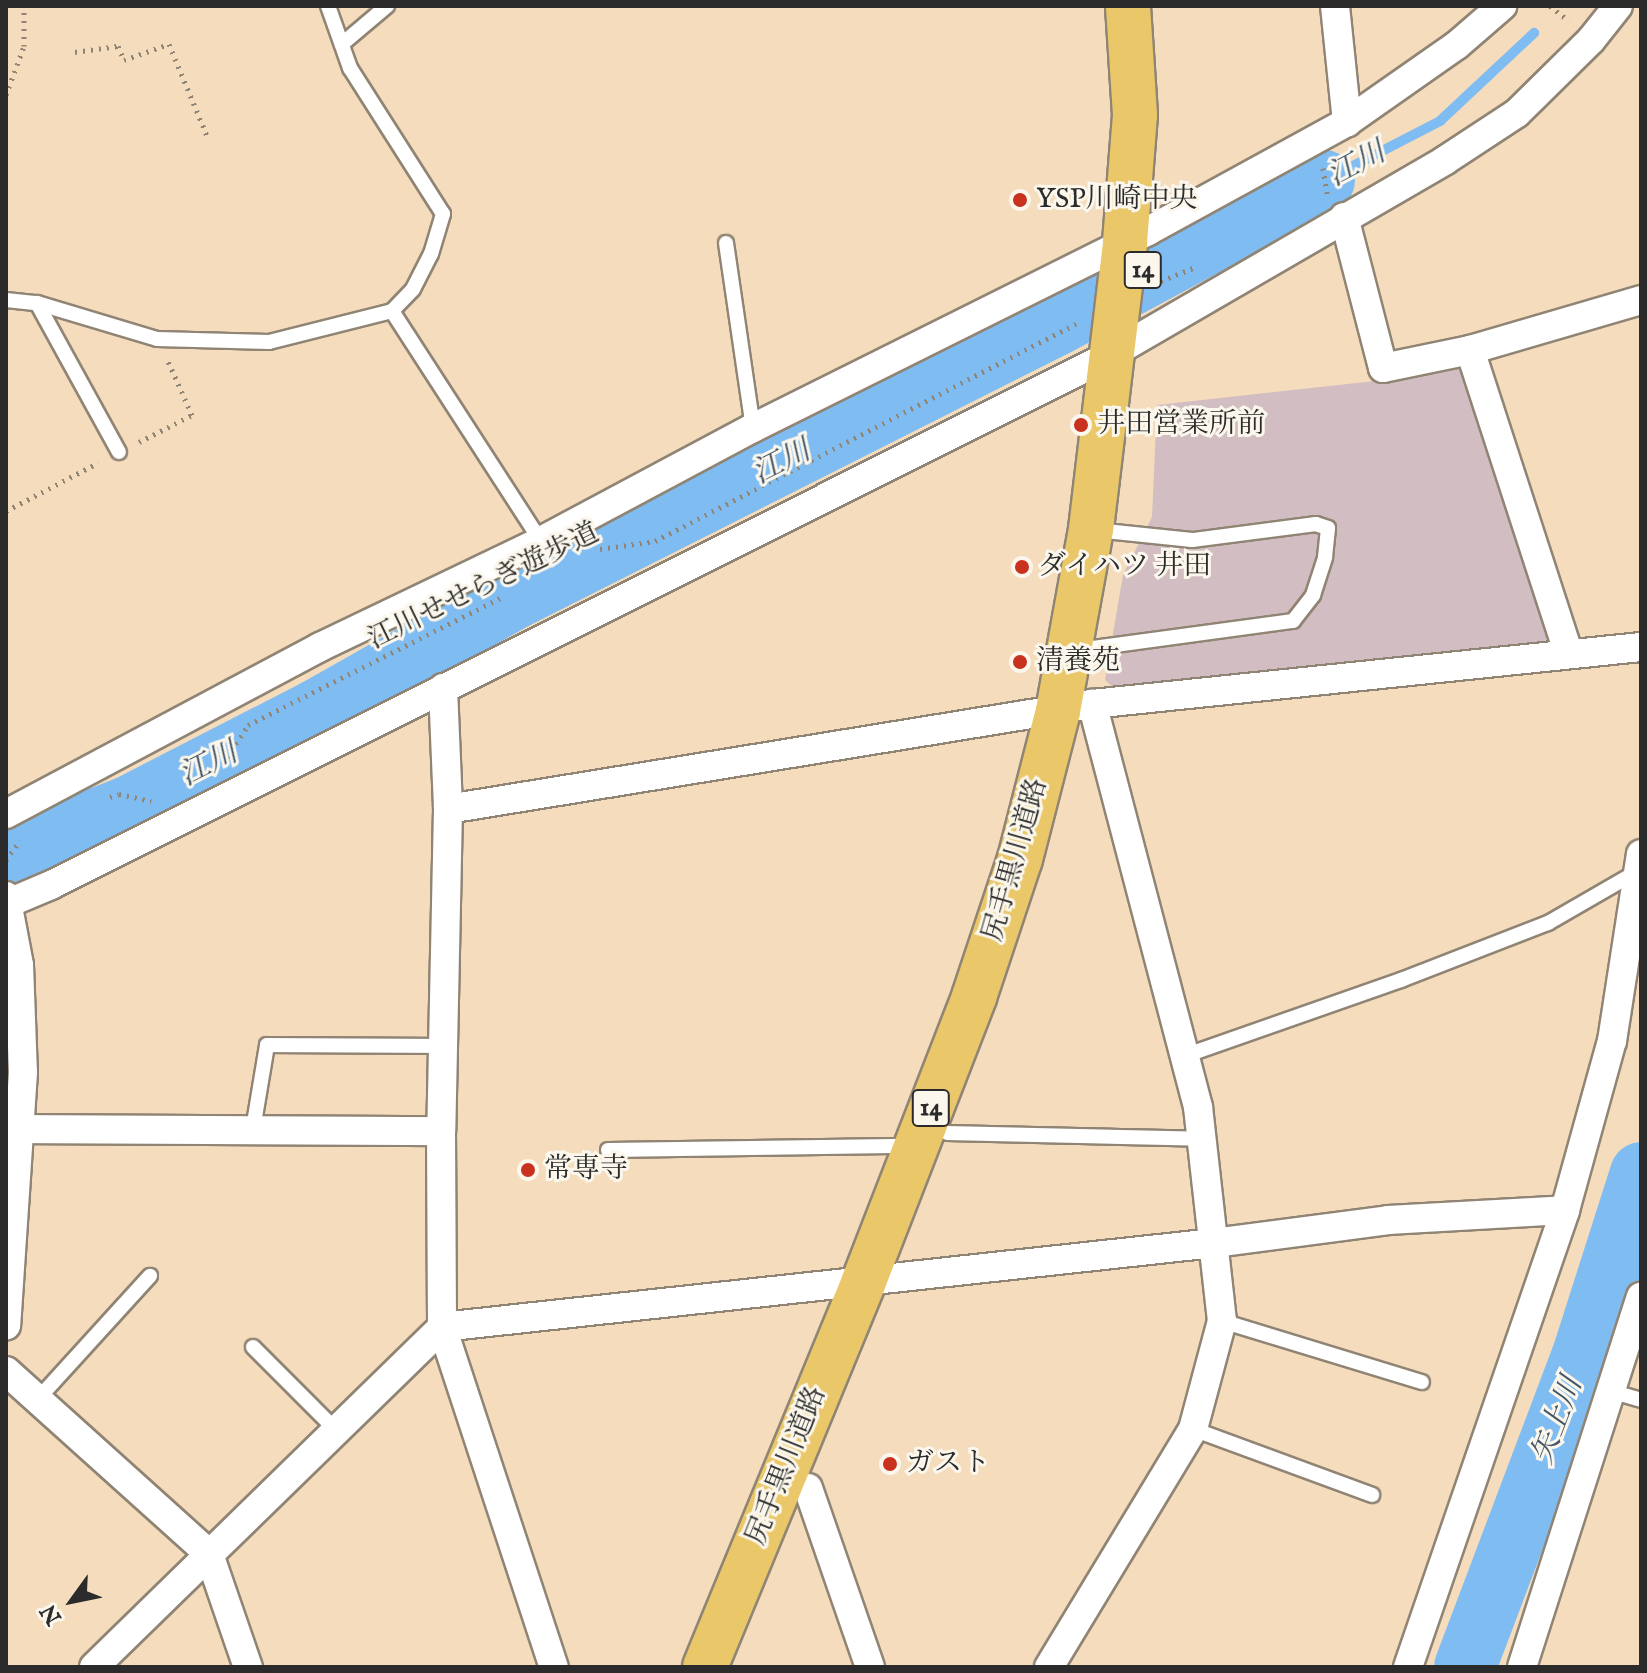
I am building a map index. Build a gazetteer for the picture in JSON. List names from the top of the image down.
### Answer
{
  "streets": {
    "main road": ["14", "尻手黒川道路"],
    "path": ["江川せせらぎ遊歩道"]
  },
  "water": ["江川", "矢上川"],
  "places": [
    "YSP川崎中央",
    "井田営業所前",
    "ダイハツ 井田",
    "清養苑",
    "常専寺",
    "ガスト"
  ],
  "north": "bottom left"
}
